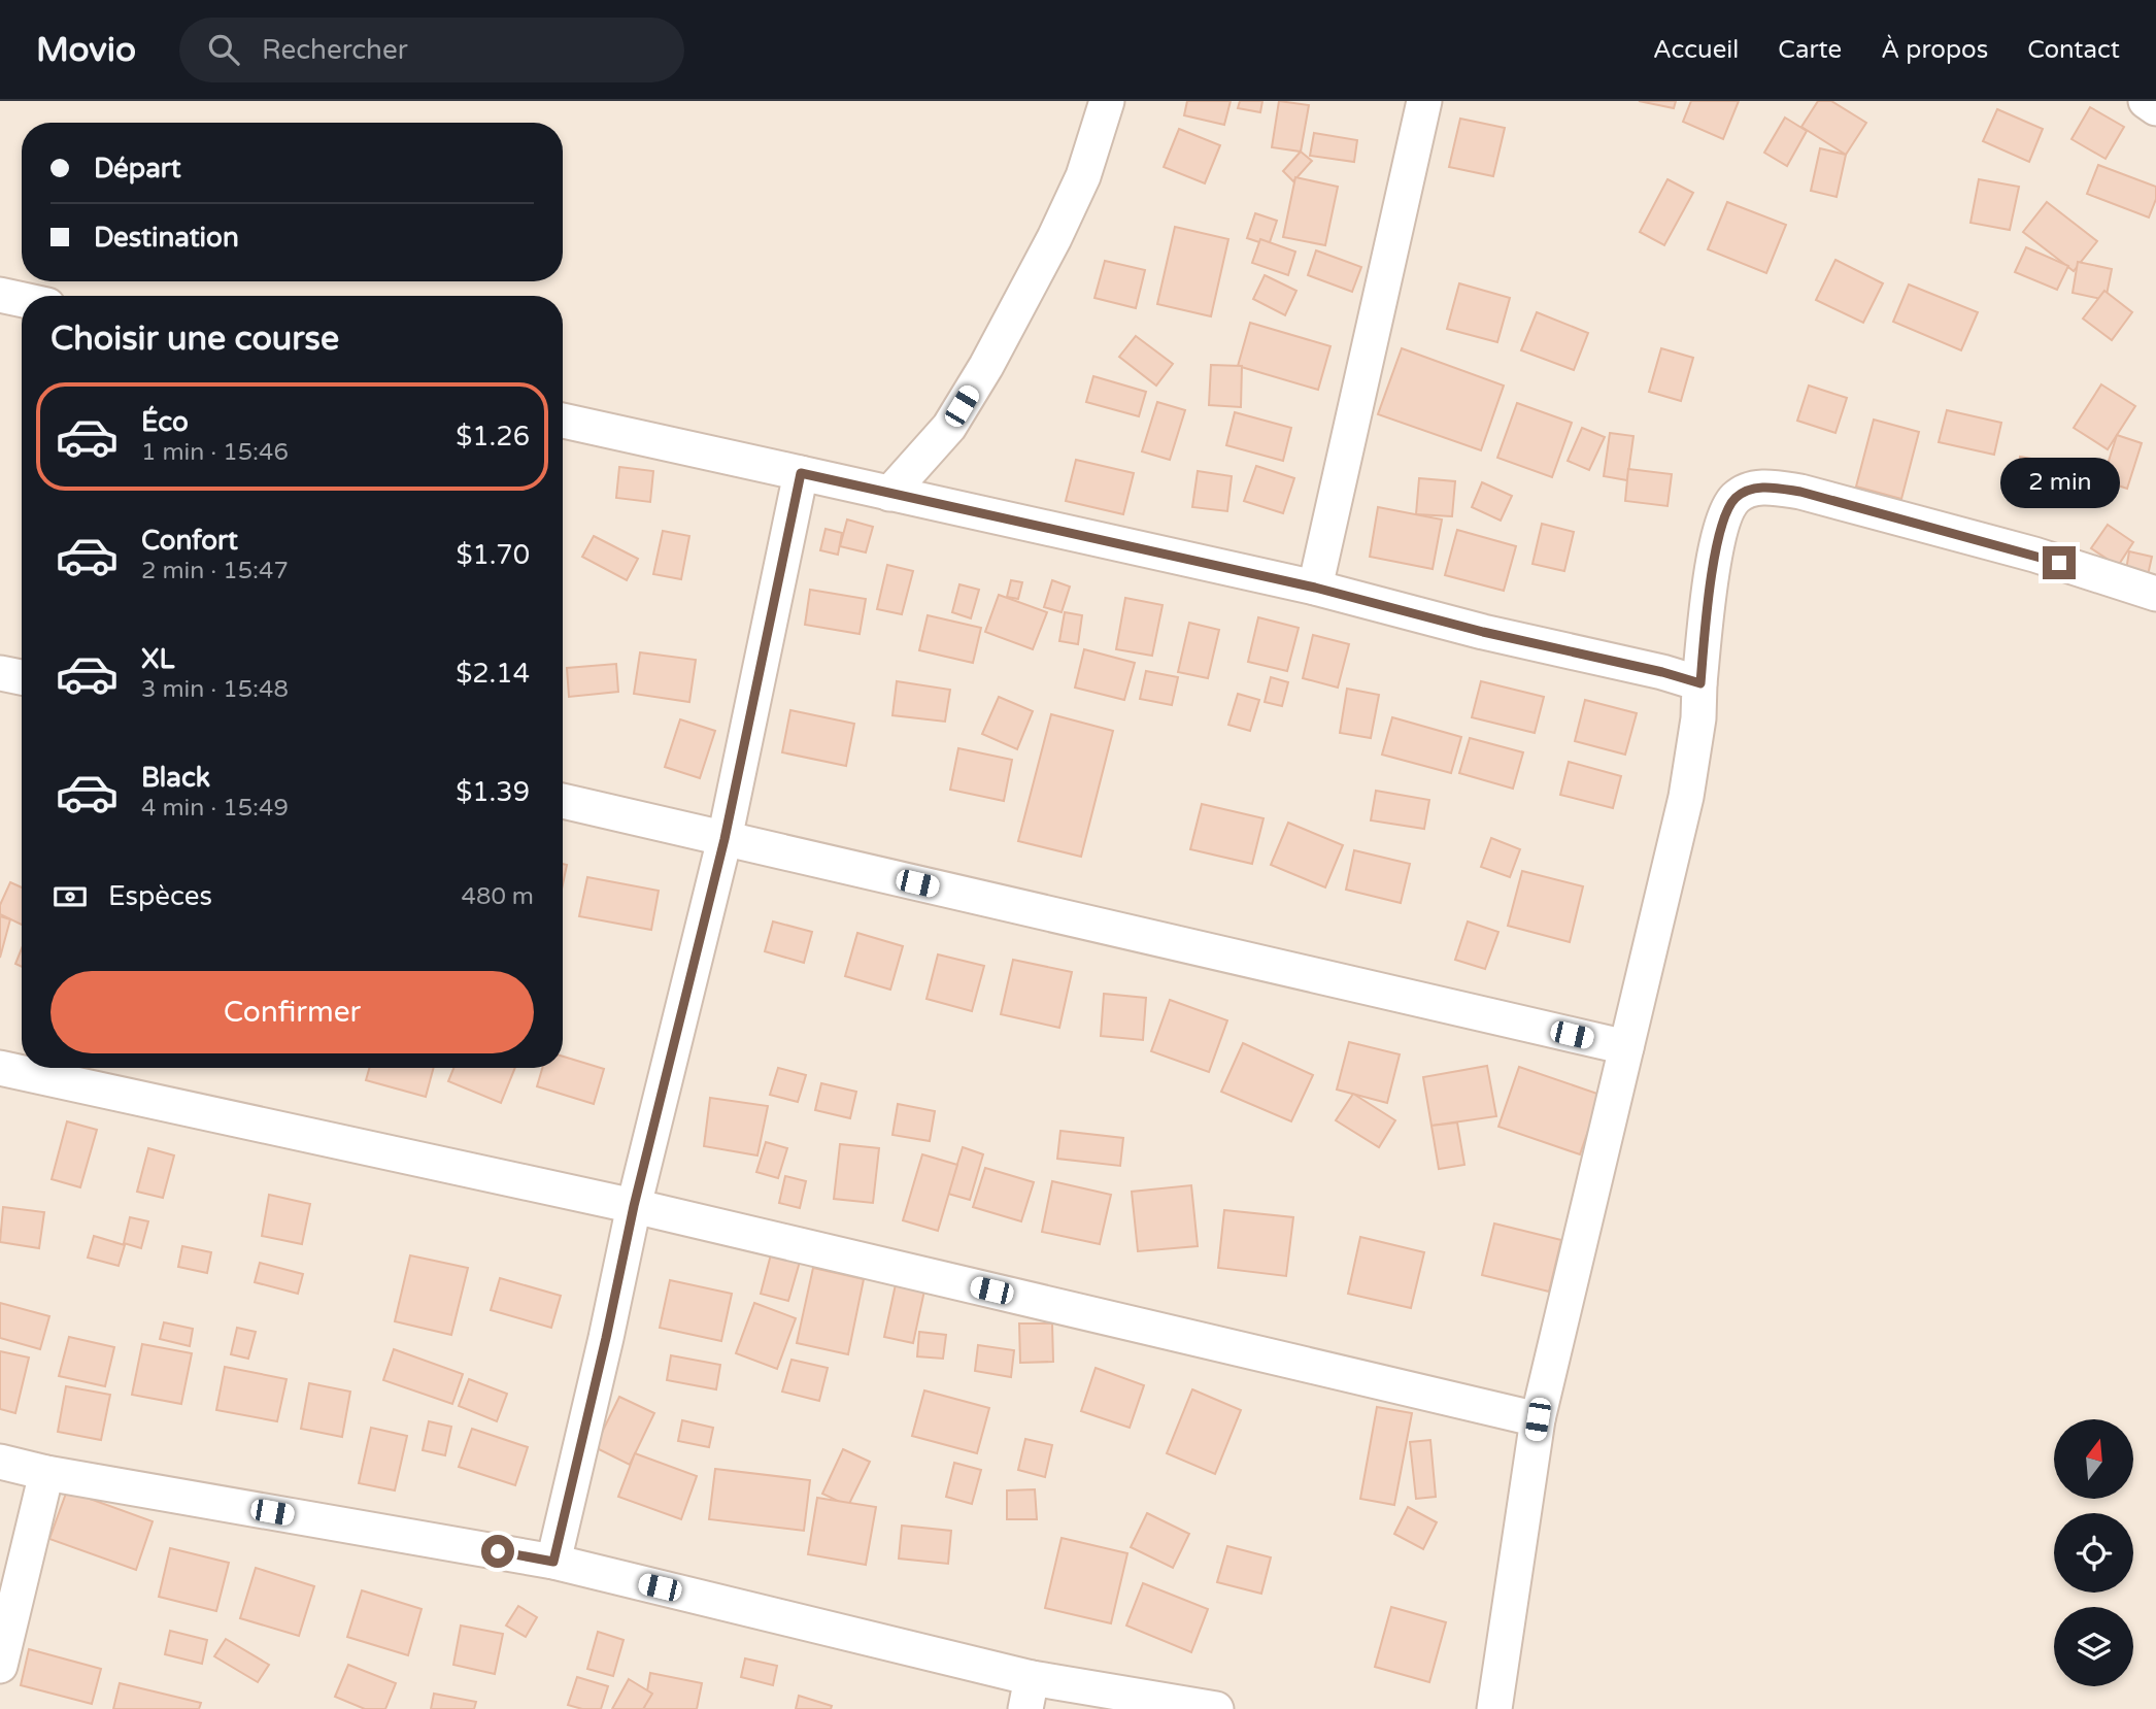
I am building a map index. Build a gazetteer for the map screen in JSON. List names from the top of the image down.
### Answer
{
  "north": "top",
  "page": {
    "header": "Movio",
    "search": "Rechercher",
    "nav": [
      "Accueil",
      "Carte",
      "À propos",
      "Contact"
    ],
    "banner": ["Départ", "Destination"],
    "heading": "Choisir une course",
    "list": [
      {
        "name": "Éco",
        "note": "1 min · 15:46",
        "value": "$1.26"
      },
      {
        "name": "Confort",
        "note": "2 min · 15:47",
        "value": "$1.70"
      },
      {
        "name": "XL",
        "note": "3 min · 15:48",
        "value": "$2.14"
      },
      {
        "name": "Black",
        "note": "4 min · 15:49",
        "value": "$1.39"
      }
    ],
    "bubble": "2 min",
    "pay": ["Espèces", "480 m"],
    "buttons": "Confirmer"
  }
}
